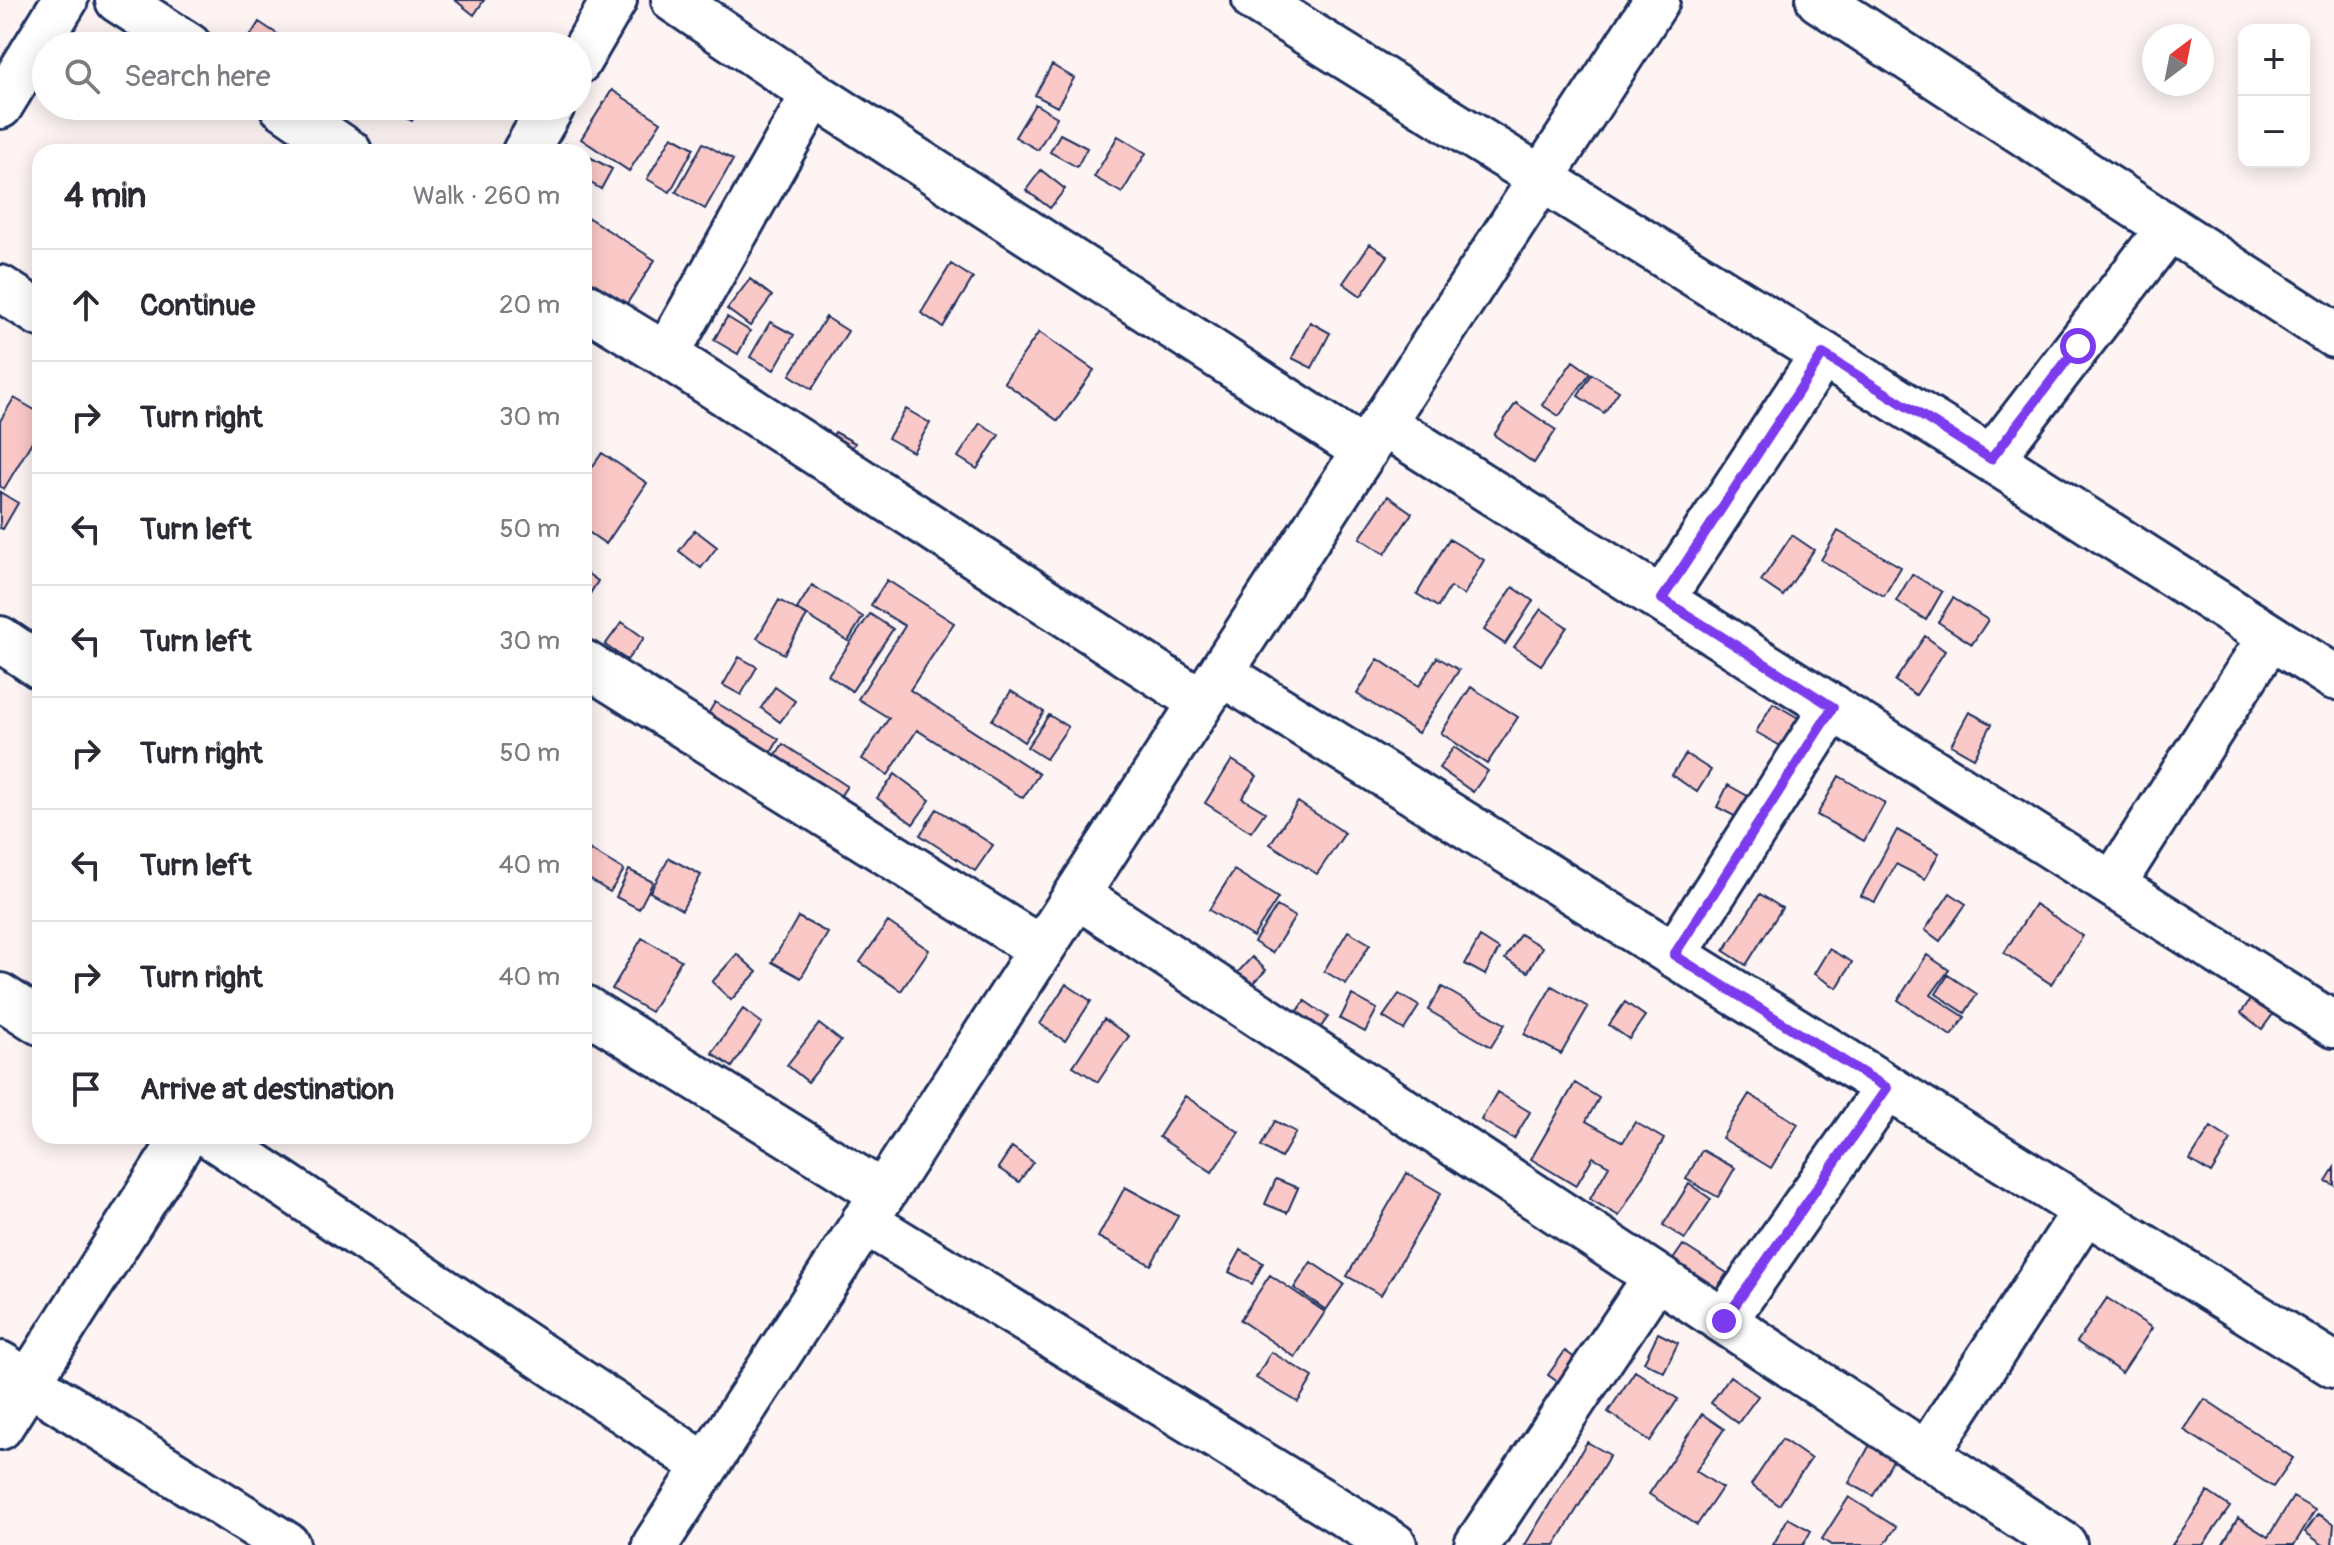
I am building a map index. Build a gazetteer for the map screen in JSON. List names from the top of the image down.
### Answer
{
  "north": "top right",
  "page": {
    "map_buttons": ["+", "−"],
    "search": "Search here",
    "heading": ["4 min", "Walk · 260 m"],
    "list": [
      ["Continue", "20 m"],
      ["Turn right", "30 m"],
      ["Turn left", "50 m"],
      ["Turn left", "30 m"],
      ["Turn right", "50 m"],
      ["Turn left", "40 m"],
      ["Turn right", "40 m"],
      "Arrive at destination"
    ]
  }
}
